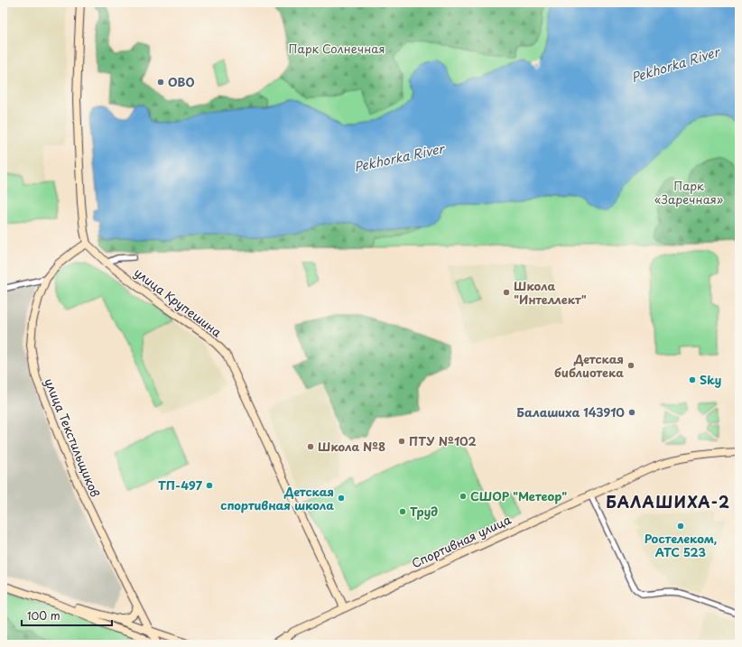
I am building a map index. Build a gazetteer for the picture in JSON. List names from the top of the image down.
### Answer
{
  "streets": {
    "main road": ["улица Крупешина", "улица Текстильщиков", "Спортивная улица"]
  },
  "crossings": [
    ["улица Крупешина", "улица Текстильщиков"],
    ["улица Крупешина", "Спортивная улица"]
  ],
  "districts": ["БАЛАШИХА-2"],
  "water": ["Pekhorka River"],
  "parks": ["Парк Солнечная", "Парк «Заречная»"],
  "places": [
    "ОВО",
    "Школа \"Интеллект\"",
    "Детская библиотека",
    "Sky",
    "Балашиха 143910",
    "ПТУ №102",
    "Школа №8",
    "ТП-497",
    "СШОР \"Метеор\"",
    "Детская спортивная школа",
    "Труд",
    "Ростелеком, АТС 523"
  ],
  "scale_bar": "100 m"
}
